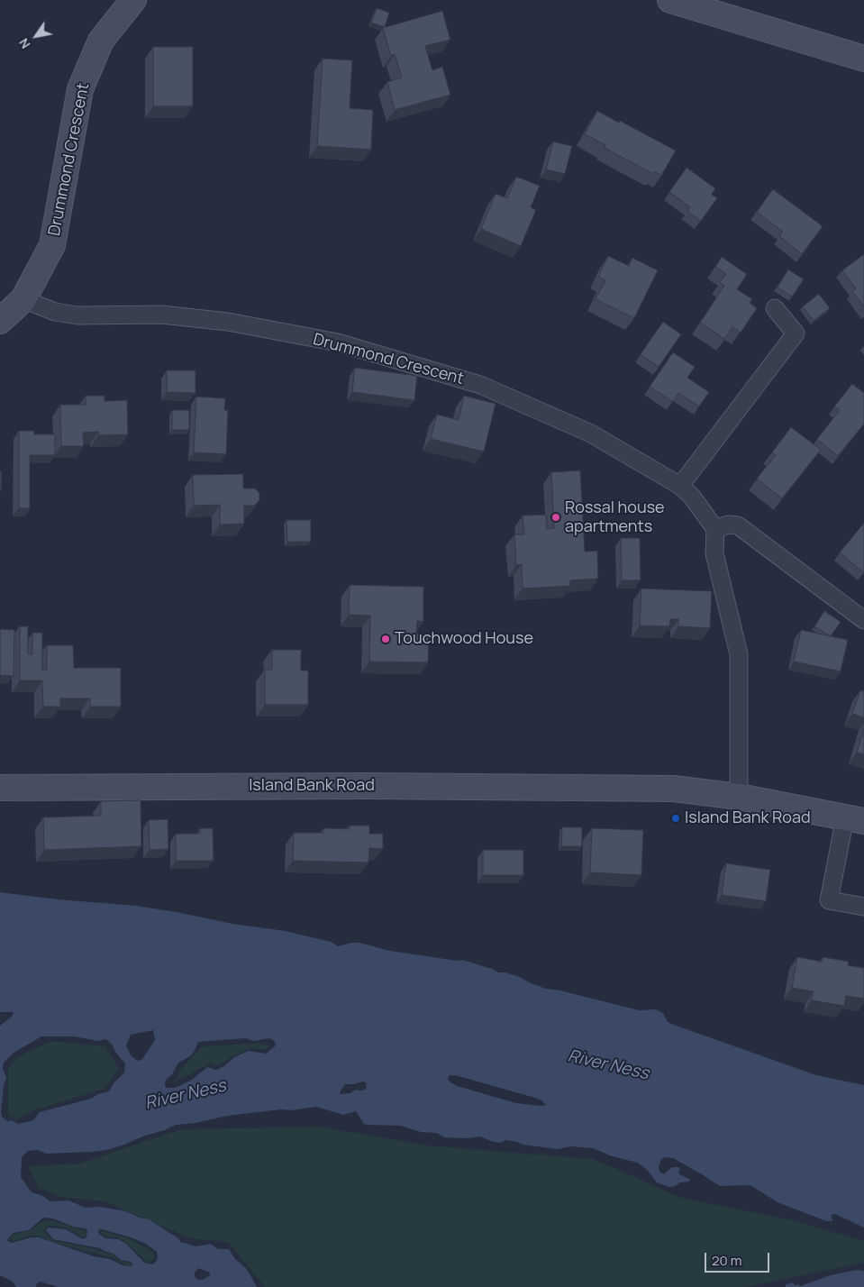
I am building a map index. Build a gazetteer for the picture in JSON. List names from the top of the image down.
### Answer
{
  "streets": {
    "main road": ["Drummond Crescent", "Island Bank Road"]
  },
  "water": ["River Ness"],
  "places": ["Rossal house apartments", "Touchwood House", "Island Bank Road"],
  "scale_bar": "20 m",
  "north": "bottom left"
}
